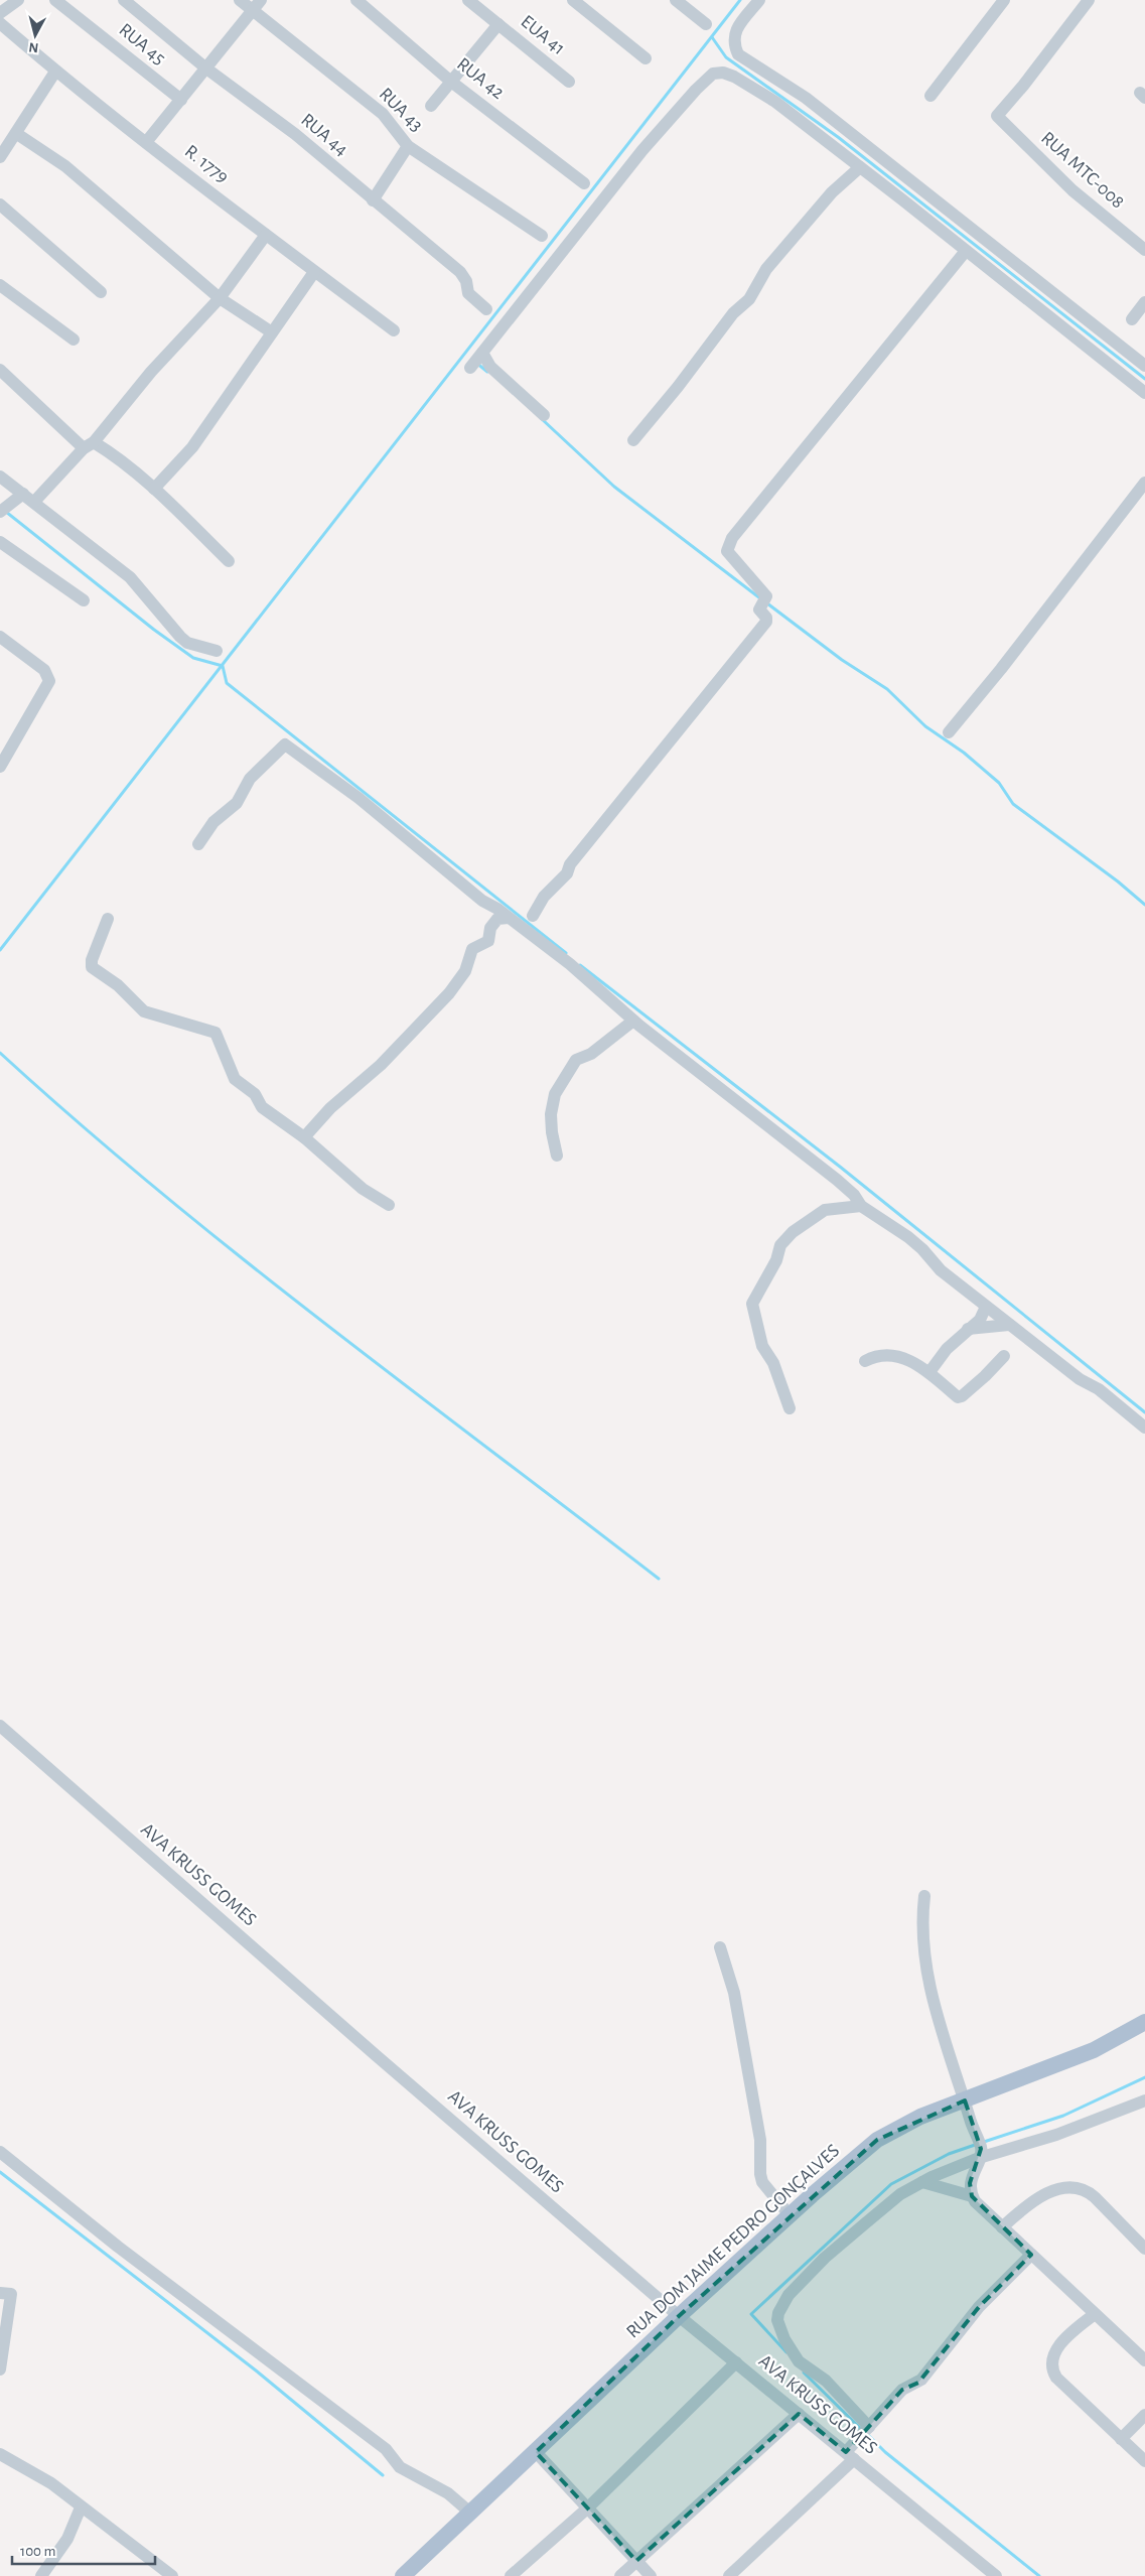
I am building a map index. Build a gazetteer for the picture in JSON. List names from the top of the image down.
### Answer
{
  "streets": {
    "main road": ["RUA DOM JAIME PEDRO GONÇALVES"],
    "street": [
      "EUA 41",
      "RUA 45",
      "RUA 42",
      "RUA 43",
      "RUA 44",
      "R. 1779",
      "RUA MTC-008",
      "AVA KRUSS GOMES"
    ]
  },
  "crossings": [
    ["AVA KRUSS GOMES", "RUA DOM JAIME PEDRO GONÇALVES"]
  ],
  "scale_bar": "100 m",
  "north": "bottom"
}
